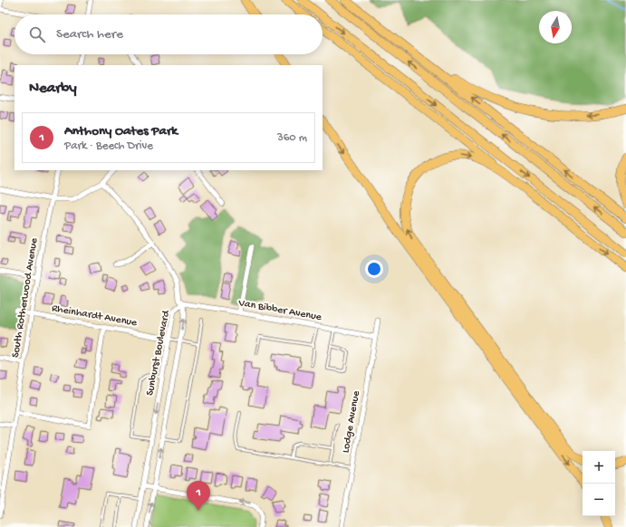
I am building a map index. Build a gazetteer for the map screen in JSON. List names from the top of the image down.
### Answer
{
  "streets": {
    "street": [
      "South Rotherwood Avenue",
      "Van Bibber Avenue",
      "Rheinhardt Avenue",
      "Sunburst Boulevard",
      "Lodge Avenue"
    ]
  },
  "crossings": [
    ["South Rotherwood Avenue", "Rheinhardt Avenue"],
    ["Van Bibber Avenue", "Sunburst Boulevard"],
    ["Van Bibber Avenue", "Lodge Avenue"],
    ["Rheinhardt Avenue", "Sunburst Boulevard"]
  ],
  "north": "bottom",
  "page": {
    "search": "Search here",
    "heading": "Nearby",
    "list": [
      {
        "mark": "1",
        "name": "Anthony Oates Park",
        "note": "Park · Beech Drive",
        "value": "360 m"
      }
    ],
    "map_buttons": ["+", "−"],
    "pins": "1"
  }
}
